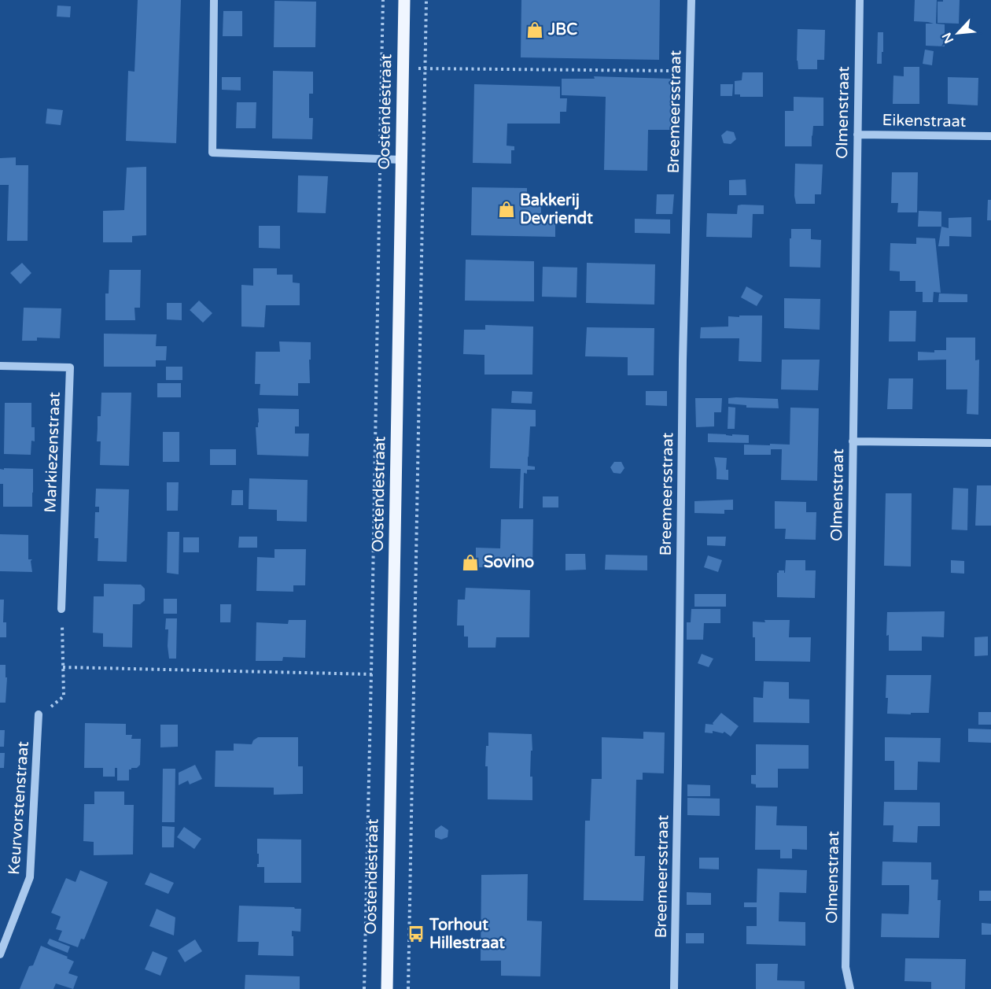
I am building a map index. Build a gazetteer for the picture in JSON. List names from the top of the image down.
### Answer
{
  "streets": {
    "main road": ["Oostendestraat"],
    "street": [
      "Breemeersstraat",
      "Olmenstraat",
      "Eikenstraat",
      "Markiezenstraat",
      "Keurvorstenstraat"
    ]
  },
  "crossings": [
    ["Olmenstraat", "Eikenstraat"]
  ],
  "places": {
    "shop": ["JBC", "Bakkerij Devriendt", "Sovino"],
    "bus stop": ["Torhout Hillestraat"]
  },
  "north": "bottom left"
}
